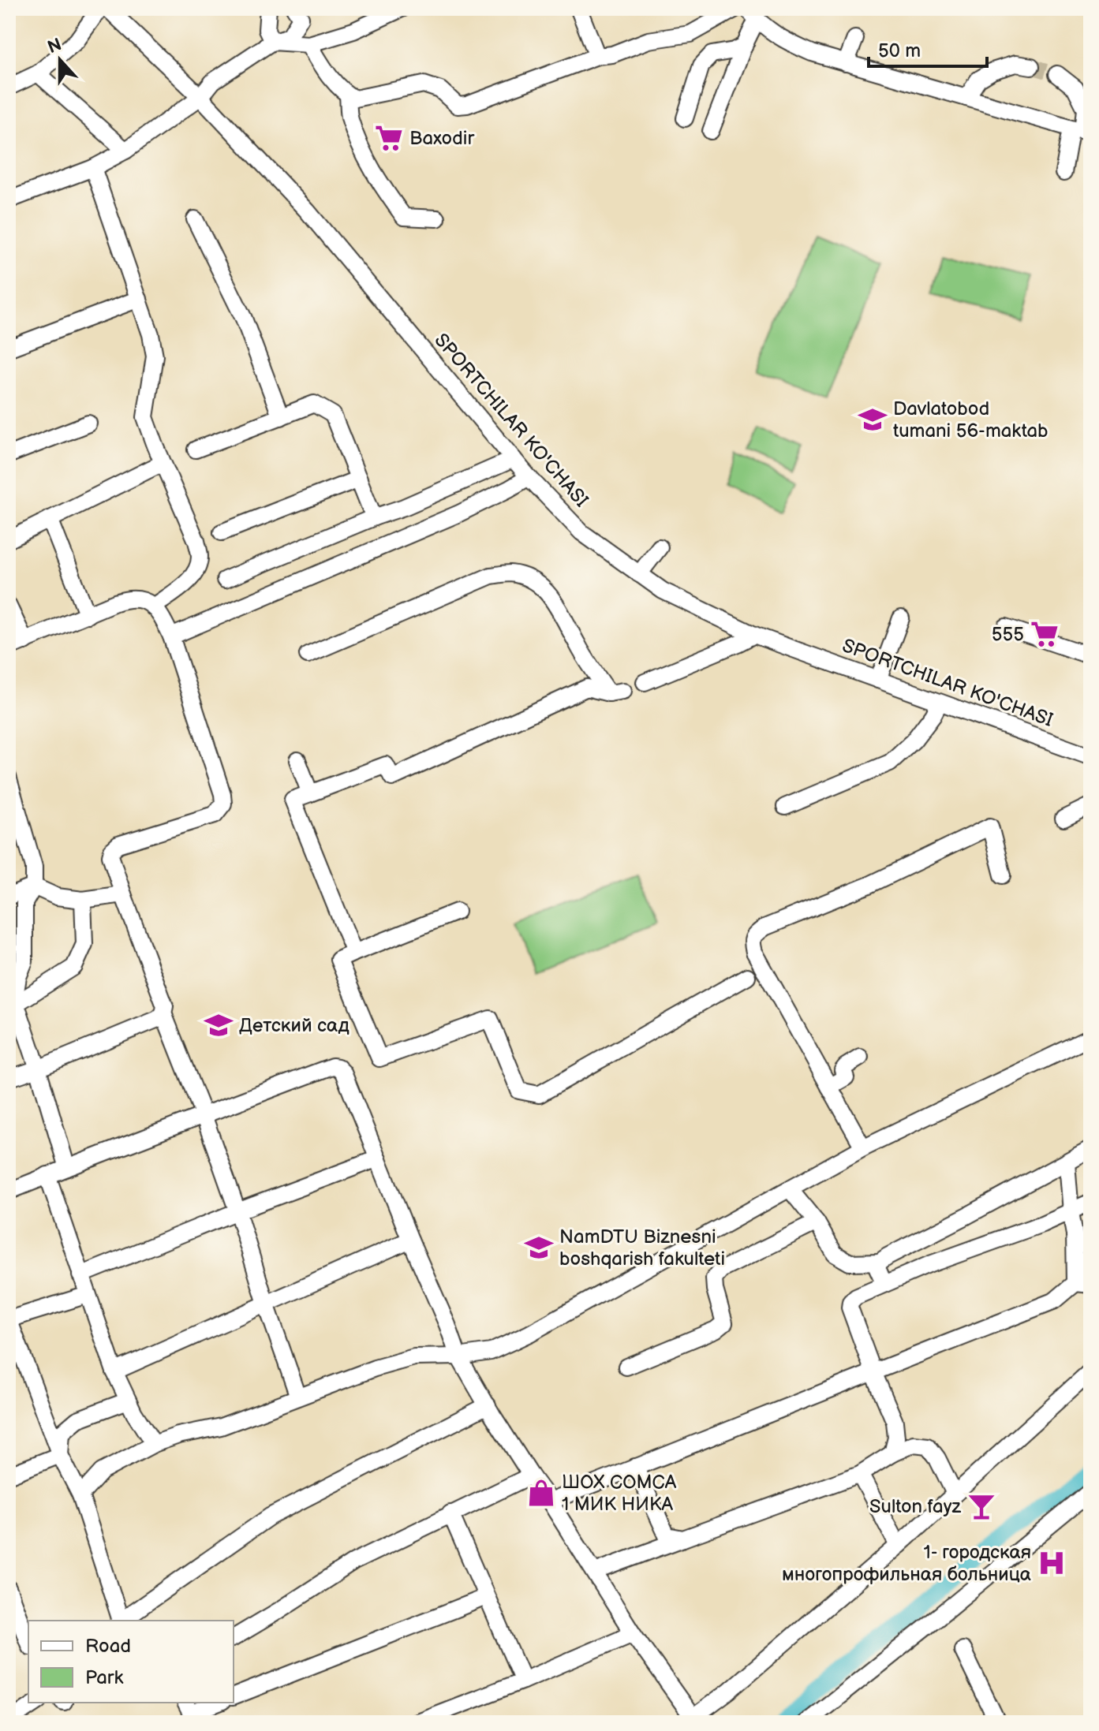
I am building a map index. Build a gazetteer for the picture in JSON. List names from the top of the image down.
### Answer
{
  "streets": {
    "street": ["SPORTCHILAR KO'CHASI"]
  },
  "places": {
    "supermarket": ["Baxodir", "555"],
    "school or university": ["Davlatobod tumani 56-maktab", "Детский сад", "NamDTU Biznesni boshqarish fakulteti"],
    "shop": ["ШОХ СОМСА 1 МИК НИКА"],
    "bar": ["Sulton fayz"],
    "hospital": ["1- городская многопрофильная больница"]
  },
  "legend": ["Road", "Park"],
  "scale_bar": "50 m",
  "north": "top"
}
